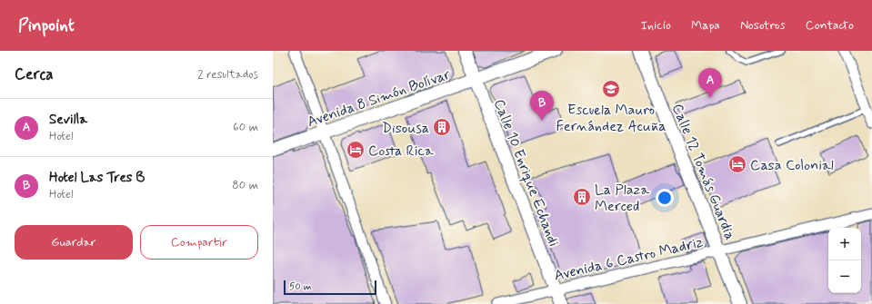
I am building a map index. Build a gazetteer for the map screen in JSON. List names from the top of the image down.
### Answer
{
  "streets": {
    "street": [
      "Avenida 8 Simón Bolívar",
      "Calle 12 Tomás Guardia",
      "Calle 10 Enrique Echandi",
      "Avenida 6 Castro Madriz"
    ]
  },
  "crossings": [
    ["Avenida 8 Simón Bolívar", "Calle 10 Enrique Echandi"],
    ["Calle 12 Tomás Guardia", "Avenida 6 Castro Madriz"],
    ["Calle 10 Enrique Echandi", "Avenida 6 Castro Madriz"]
  ],
  "places": {
    "school or university": ["Escuela Mauro Fernández Acuña"],
    "building": ["Disousa", "La Plaza Merced"],
    "hotel": ["Costa Rica", "Casa Colonial"]
  },
  "scale_bar": "50 m",
  "page": {
    "header": "Pinpoint",
    "nav": [
      "Inicio",
      "Mapa",
      "Nosotros",
      "Contacto"
    ],
    "heading": ["Cerca", "2 resultados"],
    "pins": ["A", "B"],
    "list": [
      {
        "mark": "A",
        "name": "Sevilla",
        "note": "Hotel",
        "value": "60 m"
      },
      {
        "mark": "B",
        "name": "Hotel Las Tres B",
        "note": "Hotel",
        "value": "80 m"
      }
    ],
    "buttons": ["Guardar", "Compartir"],
    "map_buttons": ["+", "−"],
    "scale": "50 m"
  }
}
